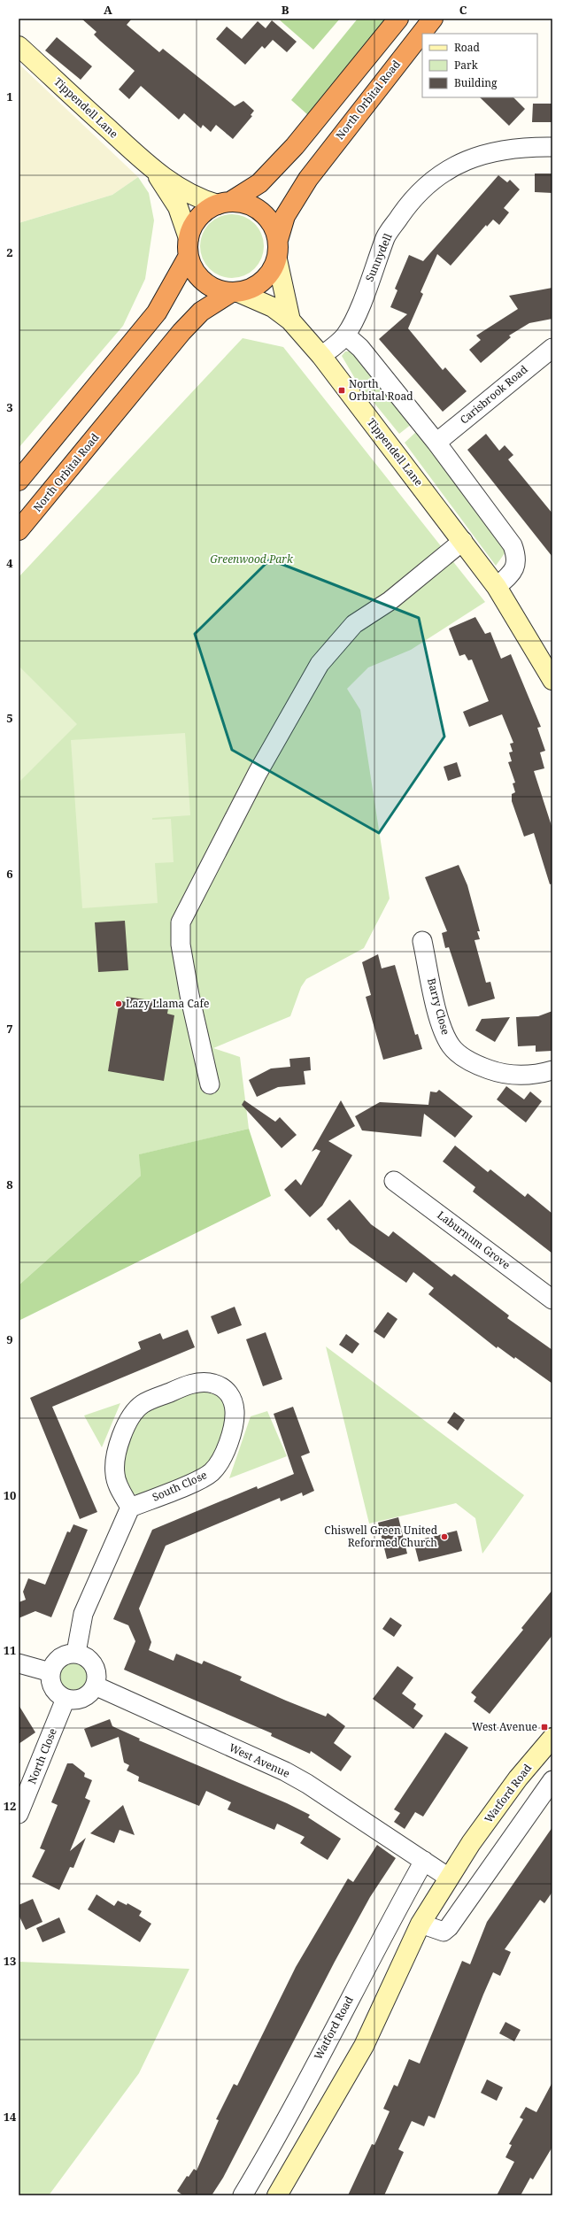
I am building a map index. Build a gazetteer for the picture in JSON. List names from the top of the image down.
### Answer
{
  "streets": {
    "highway": ["North Orbital Road"],
    "street": [
      "Tippendell Lane",
      "Sunnydell",
      "Carisbrook Road",
      "Barry Close",
      "Laburnum Grove",
      "South Close",
      "North Close",
      "West Avenue",
      "Watford Road"
    ]
  },
  "crossings": [
    ["North Orbital Road", "Tippendell Lane"],
    ["Tippendell Lane", "Sunnydell"],
    ["North Close", "West Avenue"],
    ["West Avenue", "Watford Road"]
  ],
  "parks": ["Greenwood Park"],
  "places": {
    "transit": ["North Orbital Road", "West Avenue"],
    "other": ["Lazy Llama Cafe", "Chiswell Green United Reformed Church"]
  },
  "legend": ["Road", "Park", "Building"],
  "grid": {
    "columns": ["A", "B", "C"],
    "rows": [
      "1",
      "2",
      "3",
      "4",
      "5",
      "6",
      "7",
      "8",
      "9",
      "10",
      "11",
      "12",
      "13",
      "14"
    ]
  }
}
